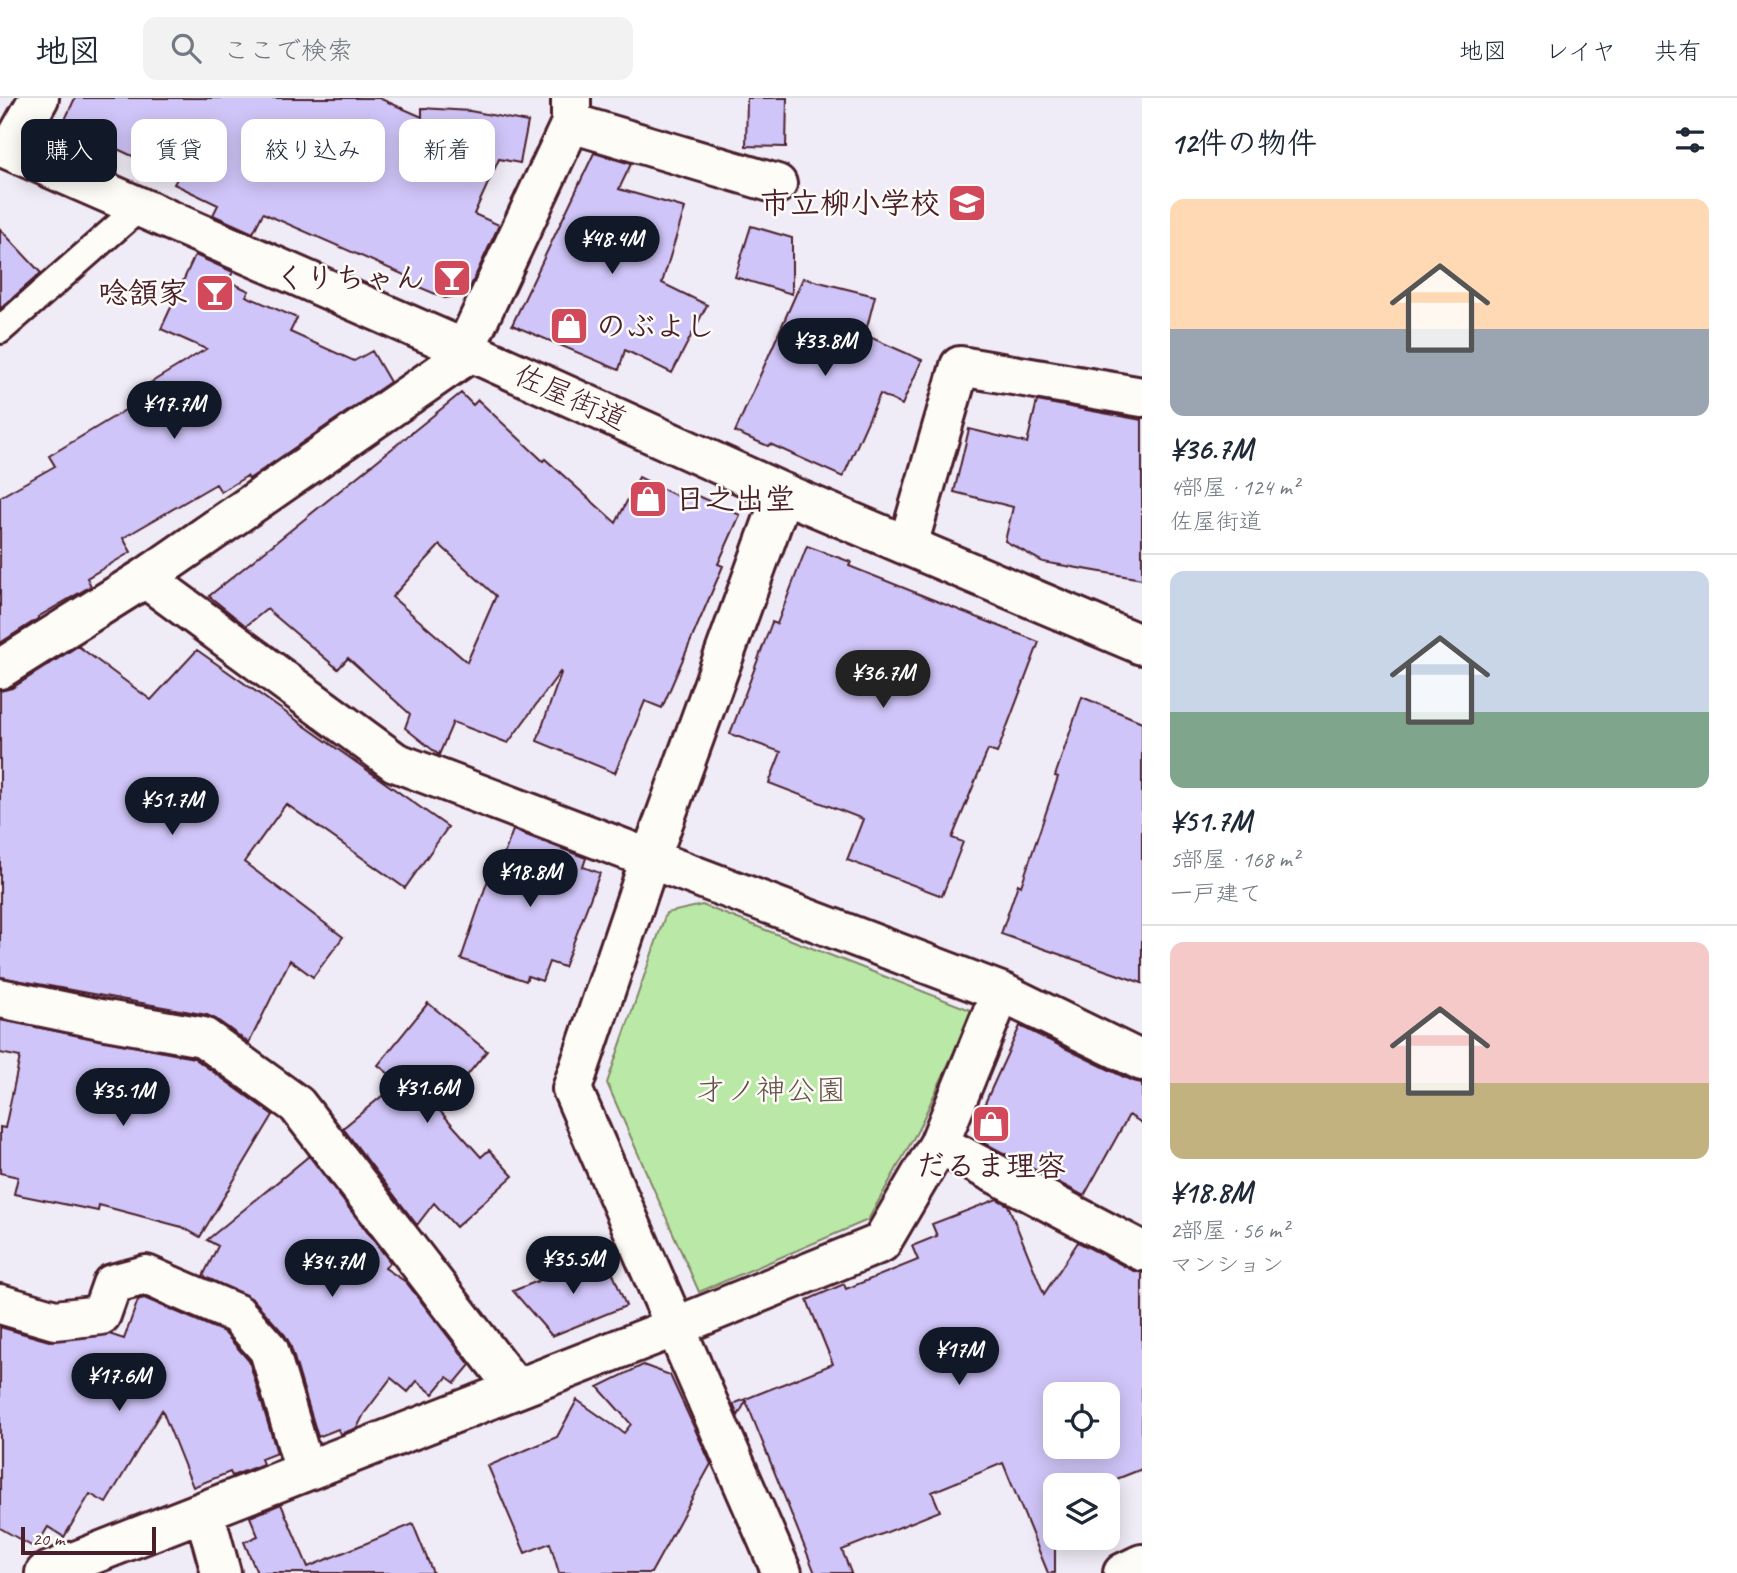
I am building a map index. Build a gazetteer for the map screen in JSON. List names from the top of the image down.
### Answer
{
  "streets": {
    "street": ["佐屋街道"]
  },
  "parks": ["才ノ神公園"],
  "places": {
    "school or university": ["市立柳小学校"],
    "bar": ["くりちゃん", "唸頷家"],
    "shop": ["のぶよし", "日之出堂", "だるま理容"]
  },
  "scale_bar": "20 m",
  "page": {
    "header": "地図",
    "search": "ここで検索",
    "nav": ["地図", "レイヤ", "共有"],
    "heading": "12件の物件",
    "chip": [
      "購入",
      "賃貸",
      "絞り込み",
      "新着"
    ],
    "list": [
      {
        "name": "¥36.7M",
        "note": "4部屋 · 124 m² · 佐屋街道"
      },
      {
        "name": "¥51.7M",
        "note": "5部屋 · 168 m² · 一戸建て"
      },
      {
        "name": "¥18.8M",
        "note": "2部屋 · 56 m² · マンション"
      }
    ],
    "price": [
      "¥48.4M",
      "¥33.8M",
      "¥17.7M",
      "¥36.7M",
      "¥51.7M",
      "¥18.8M",
      "¥31.6M",
      "¥35.1M",
      "¥35.5M",
      "¥34.7M",
      "¥17M",
      "¥17.6M"
    ],
    "scale": "20 m"
  }
}
